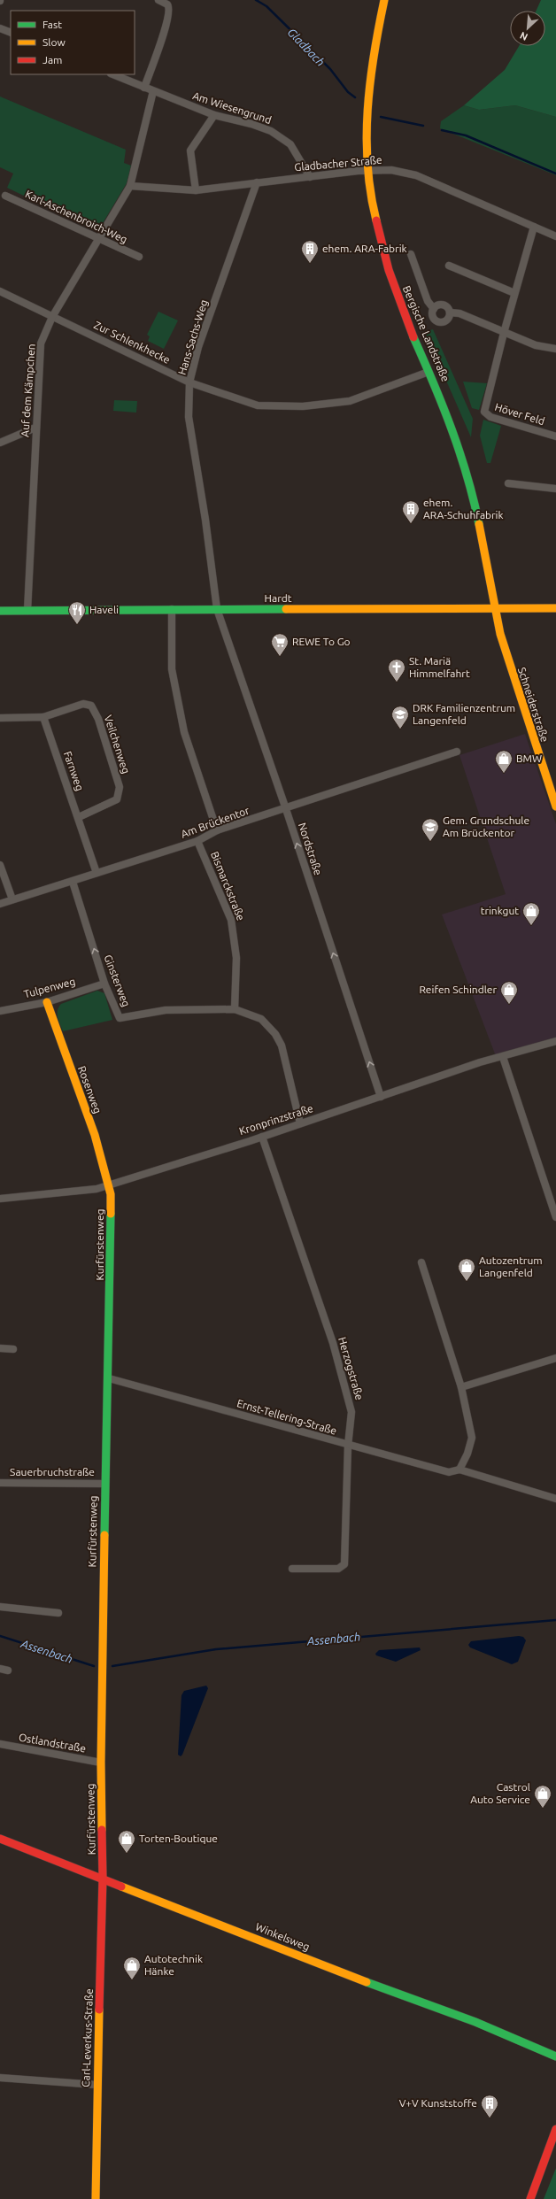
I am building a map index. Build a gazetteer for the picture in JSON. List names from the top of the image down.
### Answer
{
  "streets": {
    "street": [
      "Am Wiesengrund",
      "Gladbacher Straße",
      "Karl-Aschenbroich-Weg",
      "Bergische Landstraße",
      "Hans-Sachs-Weg",
      "Zur Schlenkhecke",
      "Auf dem Kämpchen",
      "Höver Feld",
      "Hardt",
      "Schneiderstraße",
      "Veilchenweg",
      "Farnweg",
      "Am Brückentor",
      "Nordstraße",
      "Bismarckstraße",
      "Ginsterweg",
      "Tulpenweg",
      "Rosenweg",
      "Kronprinzstraße",
      "Kurfürstenweg",
      "Herzogstraße",
      "Ernst-Tellering-Straße",
      "Sauerbruchstraße",
      "Ostlandstraße",
      "Winkelsweg",
      "Carl-Leverkus-Straße"
    ]
  },
  "crossings": [
    ["Am Wiesengrund", "Gladbacher Straße"],
    ["Am Wiesengrund", "Auf dem Kämpchen"],
    ["Gladbacher Straße", "Bergische Landstraße"],
    ["Gladbacher Straße", "Hans-Sachs-Weg"],
    ["Gladbacher Straße", "Auf dem Kämpchen"],
    ["Karl-Aschenbroich-Weg", "Auf dem Kämpchen"],
    ["Bergische Landstraße", "Zur Schlenkhecke"],
    ["Bergische Landstraße", "Hardt"],
    ["Bergische Landstraße", "Schneiderstraße"],
    ["Hans-Sachs-Weg", "Zur Schlenkhecke"],
    ["Hans-Sachs-Weg", "Hardt"],
    ["Hans-Sachs-Weg", "Nordstraße"],
    ["Zur Schlenkhecke", "Auf dem Kämpchen"],
    ["Auf dem Kämpchen", "Hardt"],
    ["Hardt", "Schneiderstraße"],
    ["Hardt", "Nordstraße"],
    ["Veilchenweg", "Farnweg"],
    ["Farnweg", "Am Brückentor"],
    ["Am Brückentor", "Nordstraße"],
    ["Am Brückentor", "Bismarckstraße"],
    ["Am Brückentor", "Ginsterweg"],
    ["Nordstraße", "Kronprinzstraße"],
    ["Bismarckstraße", "Ginsterweg"],
    ["Ginsterweg", "Tulpenweg"],
    ["Tulpenweg", "Rosenweg"],
    ["Rosenweg", "Kronprinzstraße"],
    ["Rosenweg", "Kurfürstenweg"],
    ["Kronprinzstraße", "Kurfürstenweg"],
    ["Kronprinzstraße", "Herzogstraße"],
    ["Kurfürstenweg", "Ernst-Tellering-Straße"],
    ["Kurfürstenweg", "Sauerbruchstraße"],
    ["Kurfürstenweg", "Ostlandstraße"],
    ["Kurfürstenweg", "Winkelsweg"],
    ["Kurfürstenweg", "Carl-Leverkus-Straße"],
    ["Herzogstraße", "Ernst-Tellering-Straße"],
    ["Winkelsweg", "Carl-Leverkus-Straße"]
  ],
  "one_way": ["Nordstraße", "Ginsterweg"],
  "water": ["Gladbach", "Assenbach"],
  "places": {
    "building": ["ehem. ARA-Fabrik", "ehem. ARA-Schuhfabrik", "V+V Kunststoffe"],
    "restaurant": ["Haveli"],
    "supermarket": ["REWE To Go"],
    "church": ["St. Mariä Himmelfahrt"],
    "school or university": ["DRK Familienzentrum Langenfeld", "Gem. Grundschule Am Brückentor"],
    "shop": [
      "BMW",
      "trinkgut",
      "Reifen Schindler",
      "Autozentrum Langenfeld",
      "Castrol Auto Service",
      "Torten-Boutique",
      "Autotechnik Hänke"
    ]
  },
  "legend": ["Fast", "Slow", "Jam"],
  "north": "bottom left"
}
